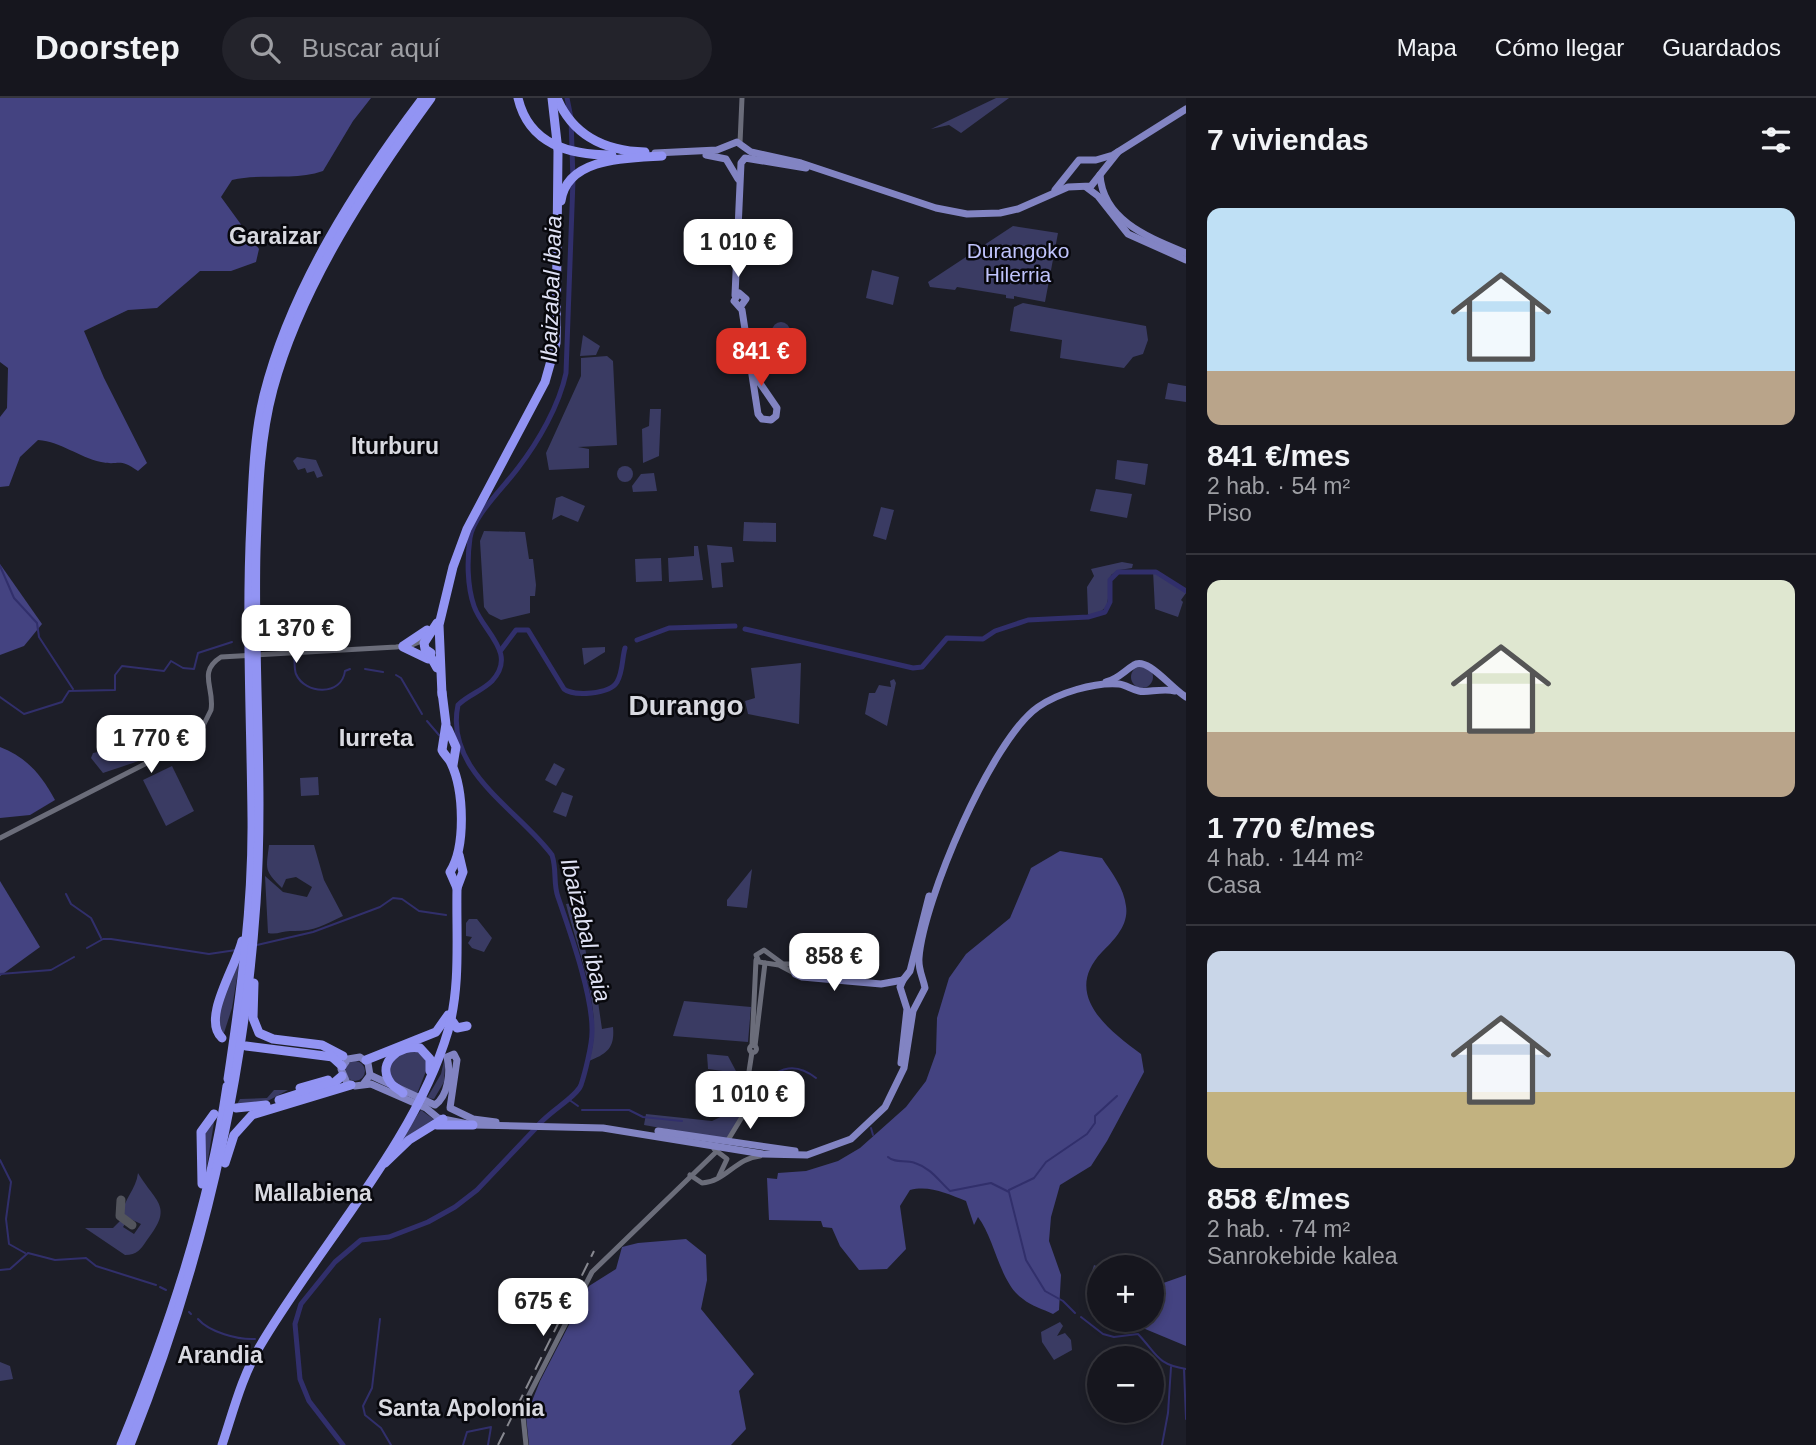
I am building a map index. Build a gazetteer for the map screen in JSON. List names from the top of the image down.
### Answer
{
  "districts": [
    "Garaizar",
    "Iturburu",
    "Durango",
    "Iurreta",
    "Mallabiena",
    "Arandia",
    "Santa Apolonia"
  ],
  "water": ["Ibaizabal ibaia"],
  "parks": ["Durangoko Hilerria"],
  "page": {
    "header": "Doorstep",
    "search": "Buscar aquí",
    "nav": ["Mapa", "Cómo llegar", "Guardados"],
    "heading": "7 viviendas",
    "list": [
      {
        "name": "841 €/mes",
        "note": "2 hab. · 54 m² · Piso"
      },
      {
        "name": "1 770 €/mes",
        "note": "4 hab. · 144 m² · Casa"
      },
      {
        "name": "858 €/mes",
        "note": "2 hab. · 74 m² · Sanrokebide kalea"
      }
    ],
    "price": [
      "1 010 €",
      "841 €",
      "1 370 €",
      "1 770 €",
      "858 €",
      "1 010 €",
      "675 €"
    ],
    "map_buttons": ["+", "−"]
  }
}
